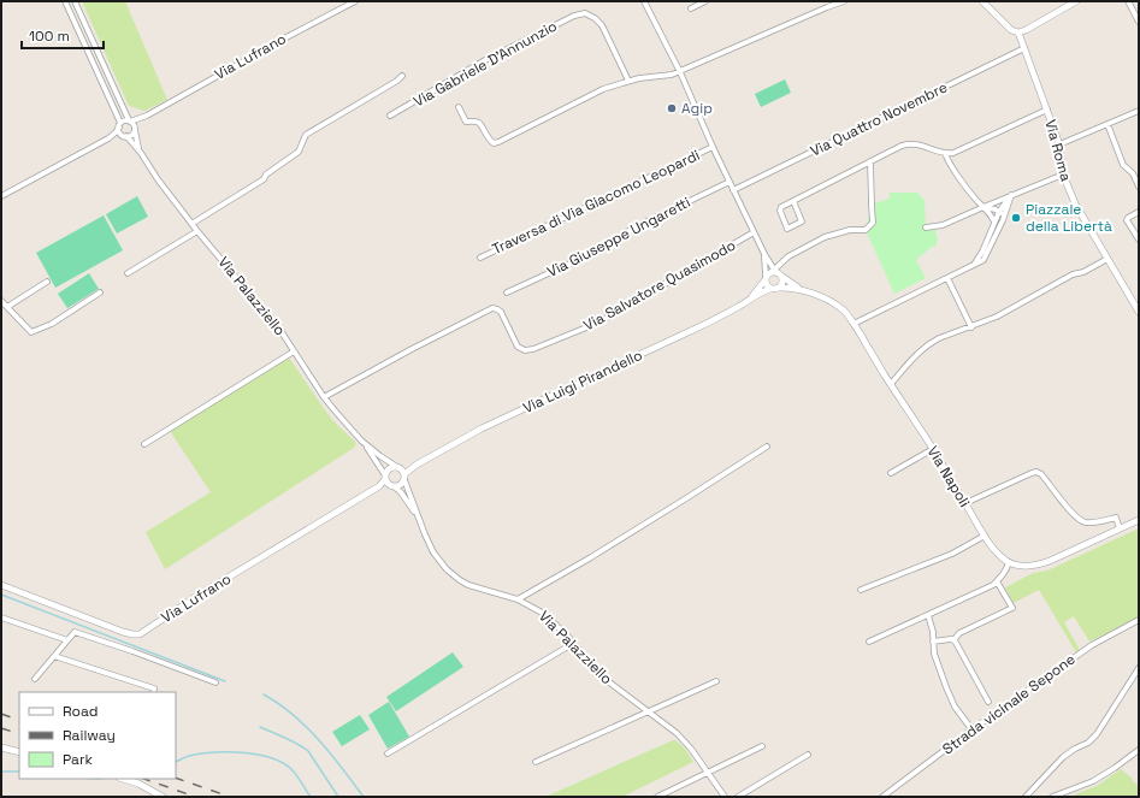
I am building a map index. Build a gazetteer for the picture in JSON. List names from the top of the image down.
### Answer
{
  "streets": {
    "street": [
      "Via Lufrano",
      "Via Gabriele D'Annunzio",
      "Via Quattro Novembre",
      "Via Roma",
      "Traversa di Via Giacomo Leopardi",
      "Via Giuseppe Ungaretti",
      "Via Salvatore Quasimodo",
      "Via Palazziello",
      "Via Luigi Pirandello",
      "Via Napoli",
      "Strada vicinale Sepone"
    ]
  },
  "crossings": [
    ["Via Lufrano", "Via Palazziello"],
    ["Via Lufrano", "Via Luigi Pirandello"],
    ["Via Quattro Novembre", "Via Roma"],
    ["Via Salvatore Quasimodo", "Via Palazziello"],
    ["Via Palazziello", "Via Luigi Pirandello"],
    ["Via Luigi Pirandello", "Via Napoli"]
  ],
  "places": ["Agip", "Piazzale della Libertà"],
  "legend": ["Road", "Railway", "Park"],
  "scale_bar": "100 m"
}
